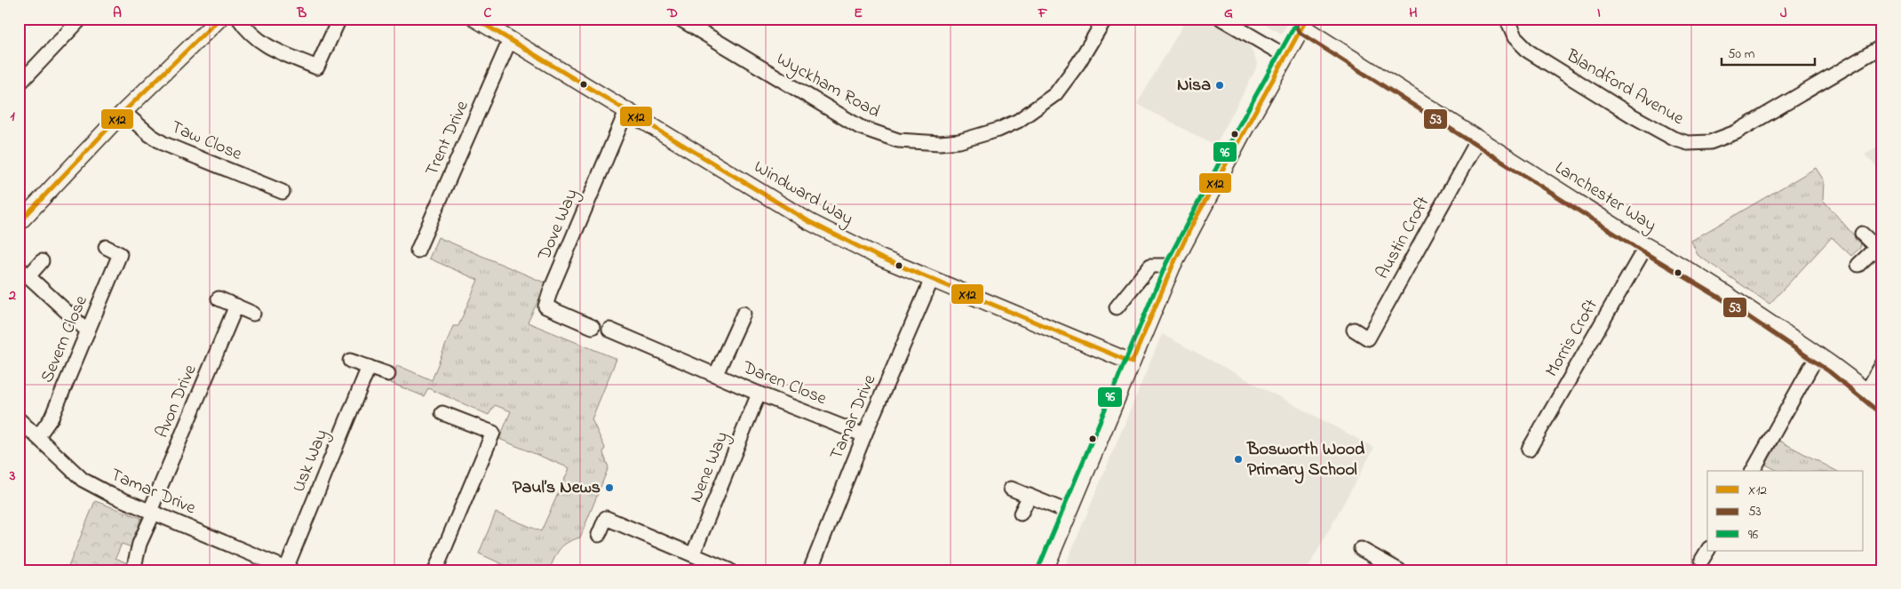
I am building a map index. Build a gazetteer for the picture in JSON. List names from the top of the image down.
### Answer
{
  "streets": {
    "street": [
      "Wyckham Road",
      "Blandford Avenue",
      "Trent Drive",
      "Taw Close",
      "Windward Way",
      "Lanchester Way",
      "Dove Way",
      "Austin Croft",
      "Morris Croft",
      "Severn Close",
      "Daren Close",
      "Avon Drive",
      "Tamar Drive",
      "Usk Way",
      "Nene Way"
    ]
  },
  "crossings": [
    ["Trent Drive", "Windward Way"],
    ["Windward Way", "Dove Way"],
    ["Windward Way", "Tamar Drive"],
    ["Lanchester Way", "Austin Croft"],
    ["Lanchester Way", "Morris Croft"],
    ["Severn Close", "Tamar Drive"],
    ["Daren Close", "Tamar Drive"],
    ["Daren Close", "Nene Way"],
    ["Avon Drive", "Tamar Drive"],
    ["Tamar Drive", "Usk Way"]
  ],
  "places": ["Nisa", "Bosworth Wood Primary School", "Paul’s News"],
  "lines": ["transit line X12", "transit line 53", "transit line 96"],
  "legend": ["X12", "53", "96"],
  "scale_bar": "50 m",
  "grid": {
    "columns": [
      "A",
      "B",
      "C",
      "D",
      "E",
      "F",
      "G",
      "H",
      "I",
      "J"
    ],
    "rows": ["1", "2", "3"]
  }
}
